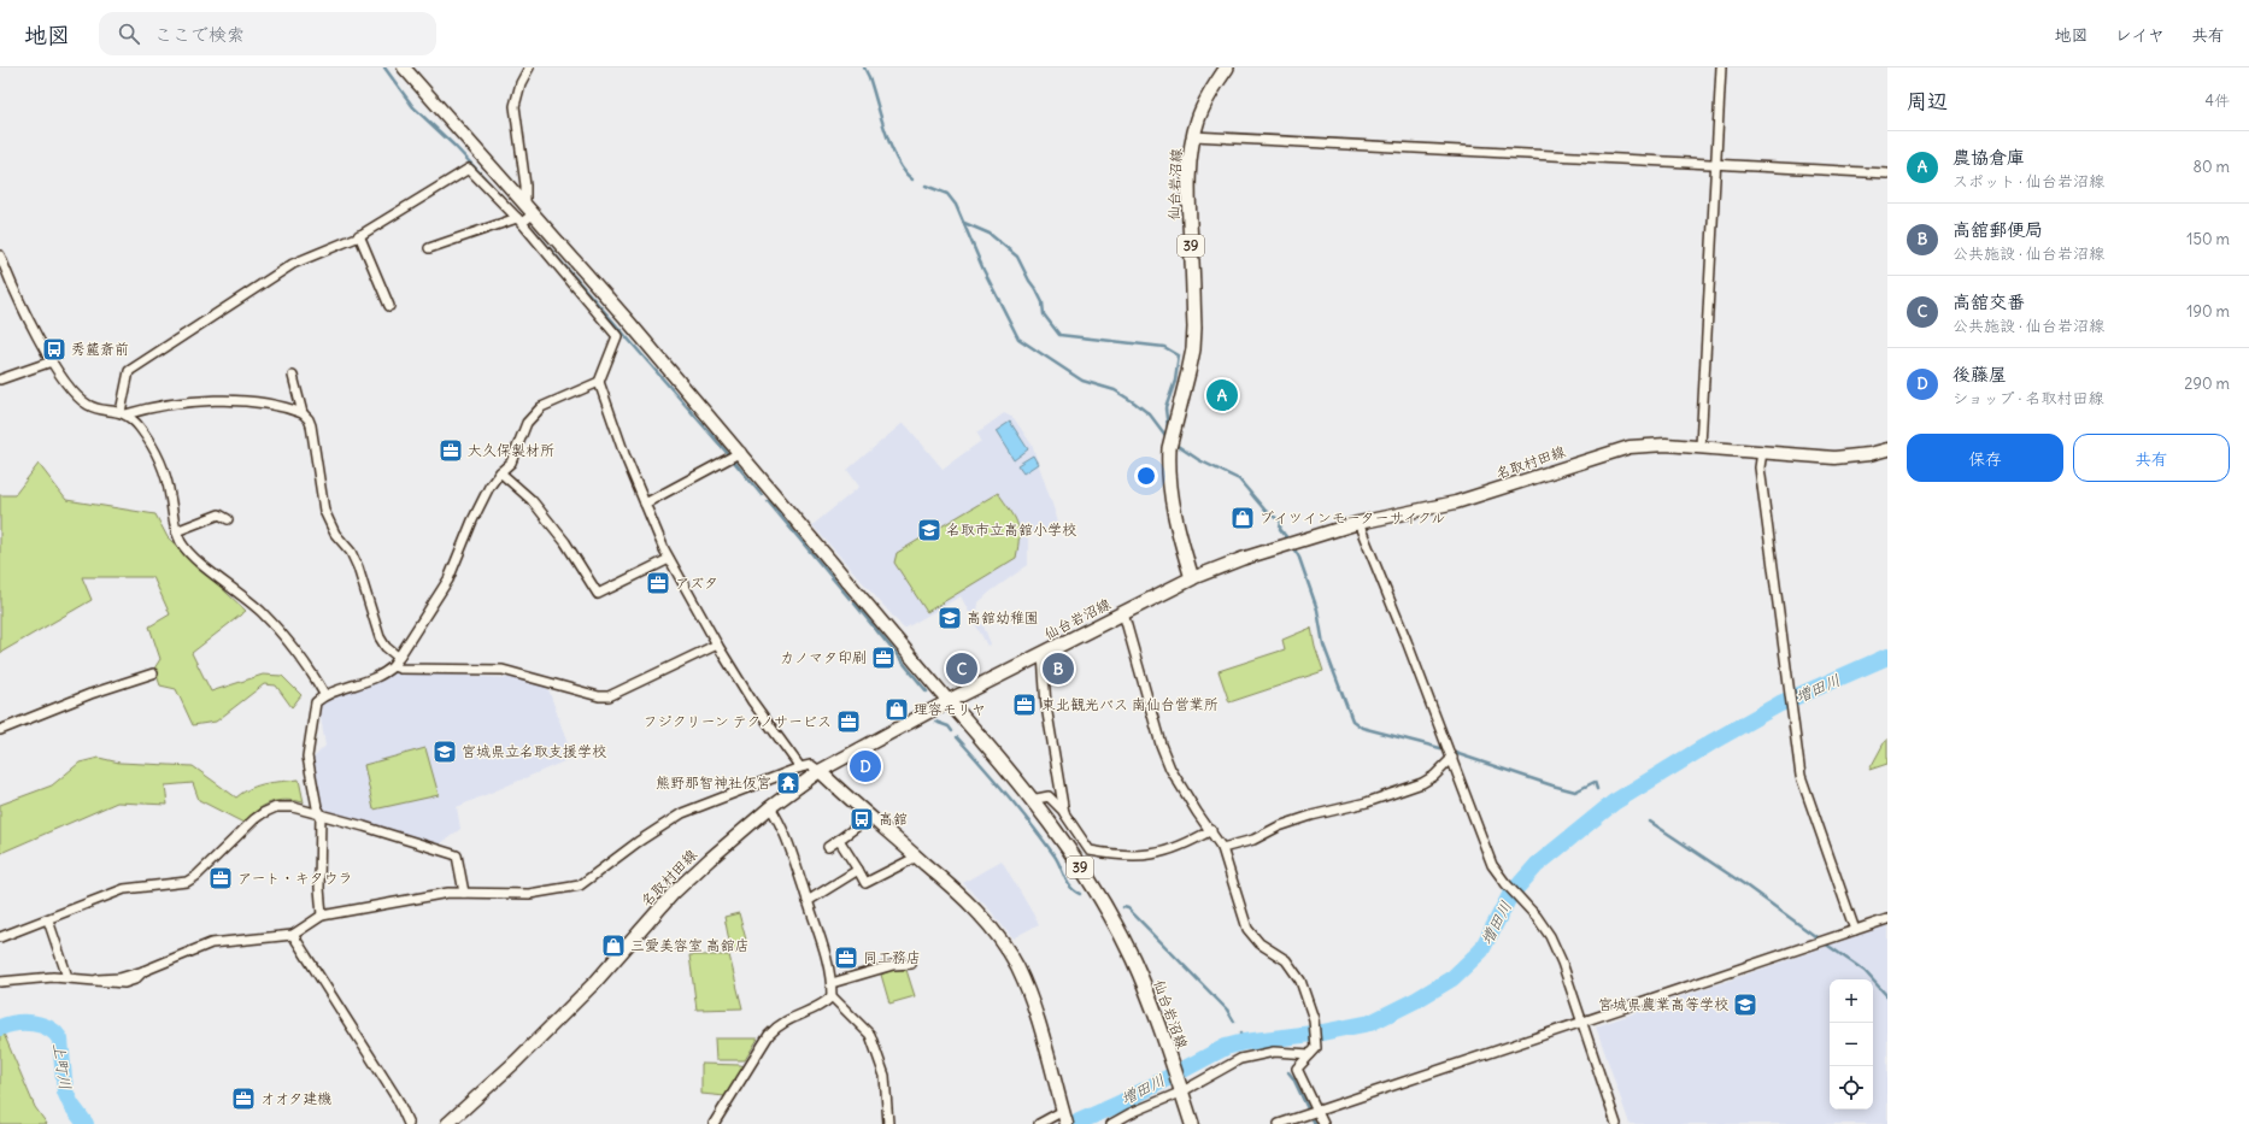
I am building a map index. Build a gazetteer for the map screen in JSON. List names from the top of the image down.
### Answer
{
  "streets": {
    "main road": ["仙台岩沼線", "39", "名取村田線"]
  },
  "crossings": [
    ["仙台岩沼線", "名取村田線"]
  ],
  "water": ["増田川", "上町川"],
  "places": {
    "bus stop": ["秀麓斎前", "高舘"],
    "office": [
      "大久保製材所",
      "アズタ",
      "カノマタ印刷",
      "東北観光バス 南仙台営業所",
      "フジクリーン テクノサービス",
      "アート・キタウラ",
      "同工務店",
      "オオタ建機"
    ],
    "shop": ["ブイツインモーターサイクル", "理容モリヤ", "三愛美容室 高舘店"],
    "school or university": [
      "名取市立高舘小学校",
      "高舘幼稚園",
      "宮城県立名取支援学校",
      "宮城県農業高等学校"
    ],
    "temple": ["熊野那智神社仮宮"]
  },
  "page": {
    "header": "地図",
    "search": "ここで検索",
    "nav": ["地図", "レイヤ", "共有"],
    "heading": ["周辺", "4件"],
    "list": [
      {
        "mark": "A",
        "name": "農協倉庫",
        "note": "スポット · 仙台岩沼線",
        "value": "80 m"
      },
      {
        "mark": "B",
        "name": "高舘郵便局",
        "note": "公共施設 · 仙台岩沼線",
        "value": "150 m"
      },
      {
        "mark": "C",
        "name": "高舘交番",
        "note": "公共施設 · 仙台岩沼線",
        "value": "190 m"
      },
      {
        "mark": "D",
        "name": "後藤屋",
        "note": "ショップ · 名取村田線",
        "value": "290 m"
      }
    ],
    "pins": [
      "A",
      "B",
      "C",
      "D"
    ],
    "buttons": ["保存", "共有"],
    "map_buttons": ["+", "−"]
  }
}
